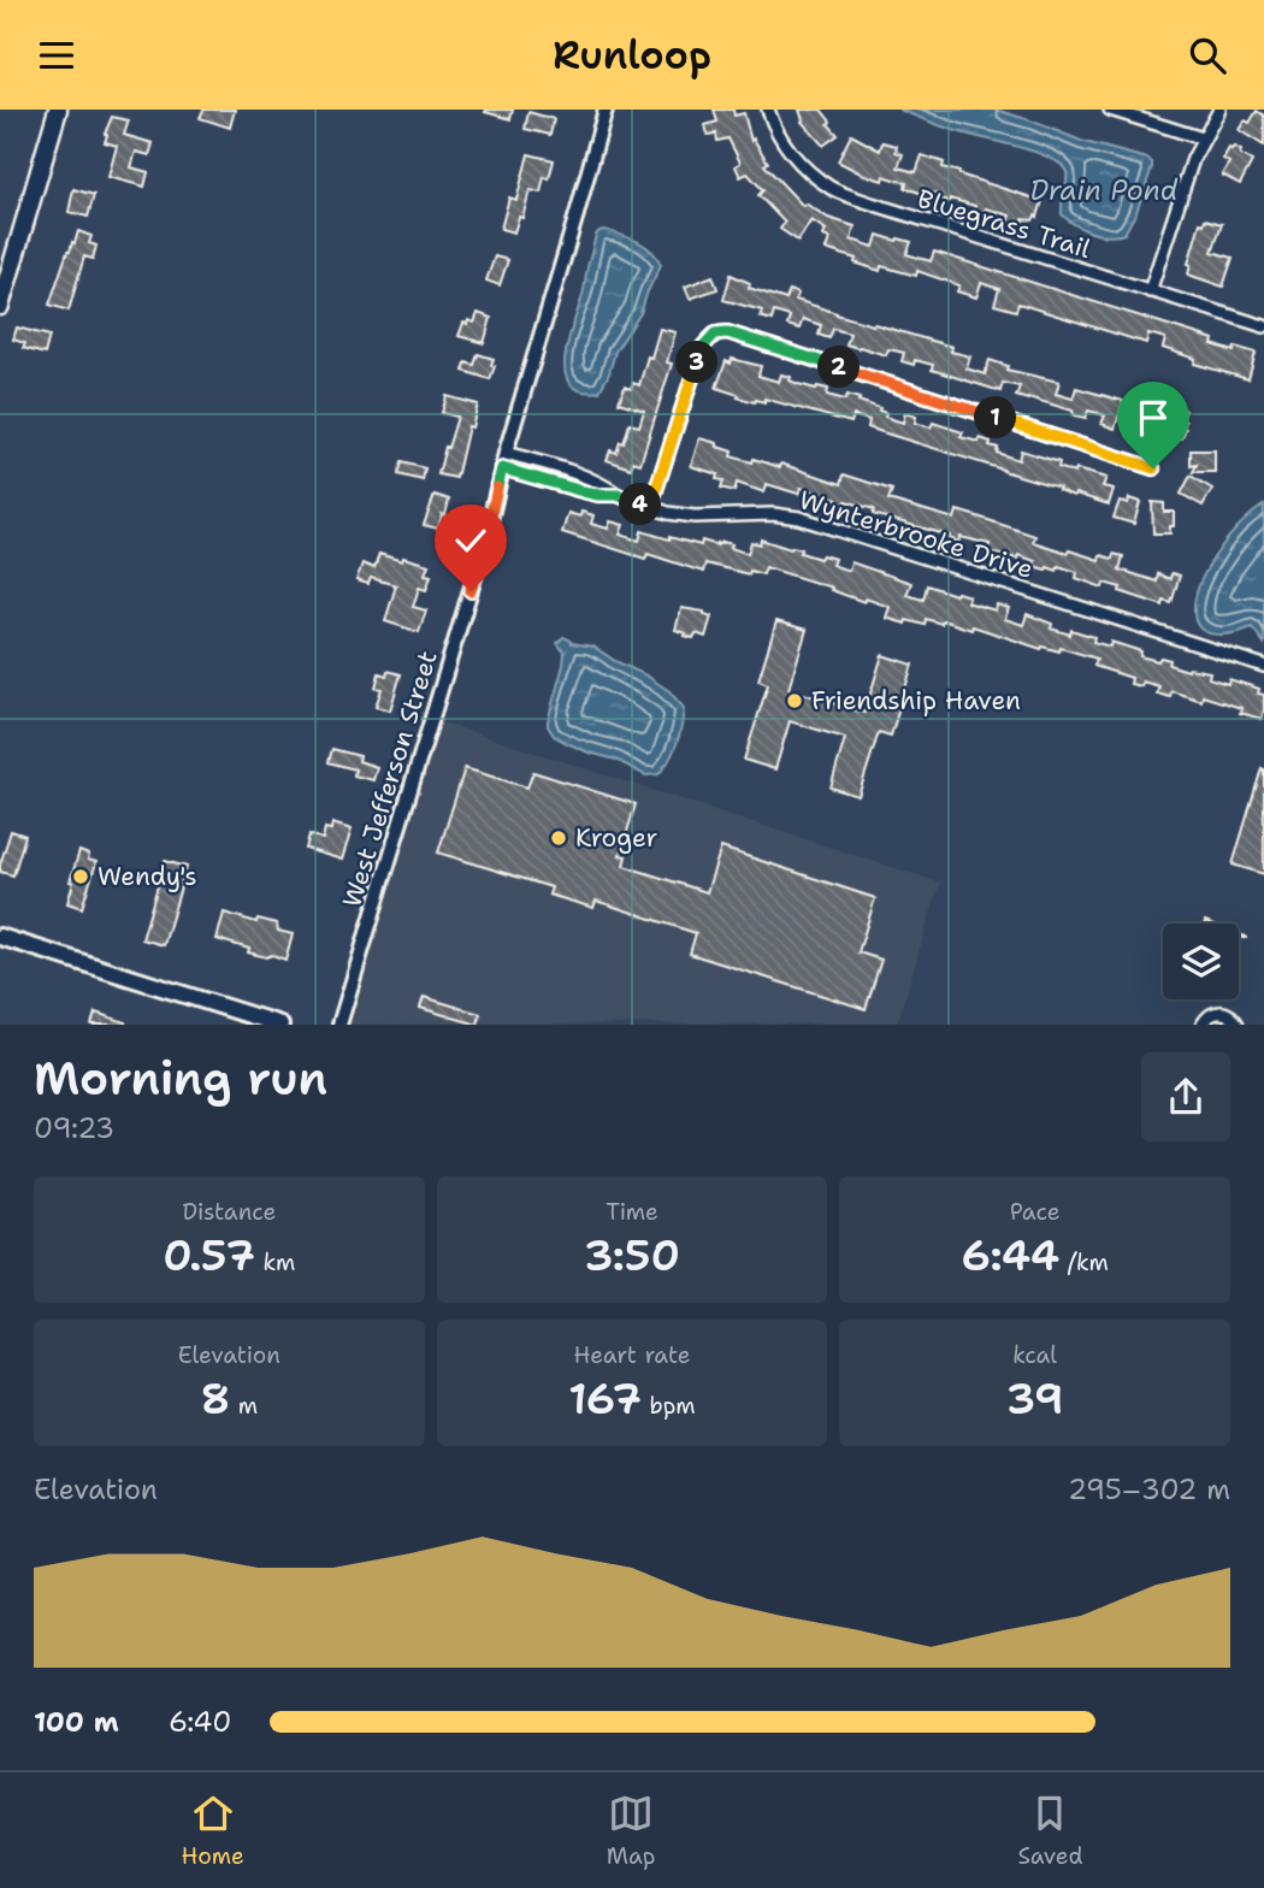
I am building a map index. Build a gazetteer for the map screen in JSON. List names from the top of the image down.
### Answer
{
  "streets": {
    "street": ["Bluegrass Trail", "Wynterbrooke Drive", "West Jefferson Street"]
  },
  "crossings": [
    ["Wynterbrooke Drive", "West Jefferson Street"]
  ],
  "water": ["Drain Pond"],
  "places": ["Friendship Haven", "Kroger", "Wendy's"],
  "page": {
    "header": "Runloop",
    "pins": [
      "3",
      "2",
      "1",
      "4"
    ],
    "heading": ["Morning run", "09:23"],
    "stats": [
      ["Distance", "0.57 km"],
      ["Time", "3:50"],
      ["Pace", "6:44 /km"],
      ["Elevation", "8 m"],
      ["Heart rate", "167 bpm"],
      ["kcal", "39"]
    ],
    "chart": ["Elevation", "295–302 m"],
    "list": [
      {
        "name": "100 m",
        "note": "6:40"
      }
    ],
    "tabs": ["Home", "Map", "Saved"]
  }
}
